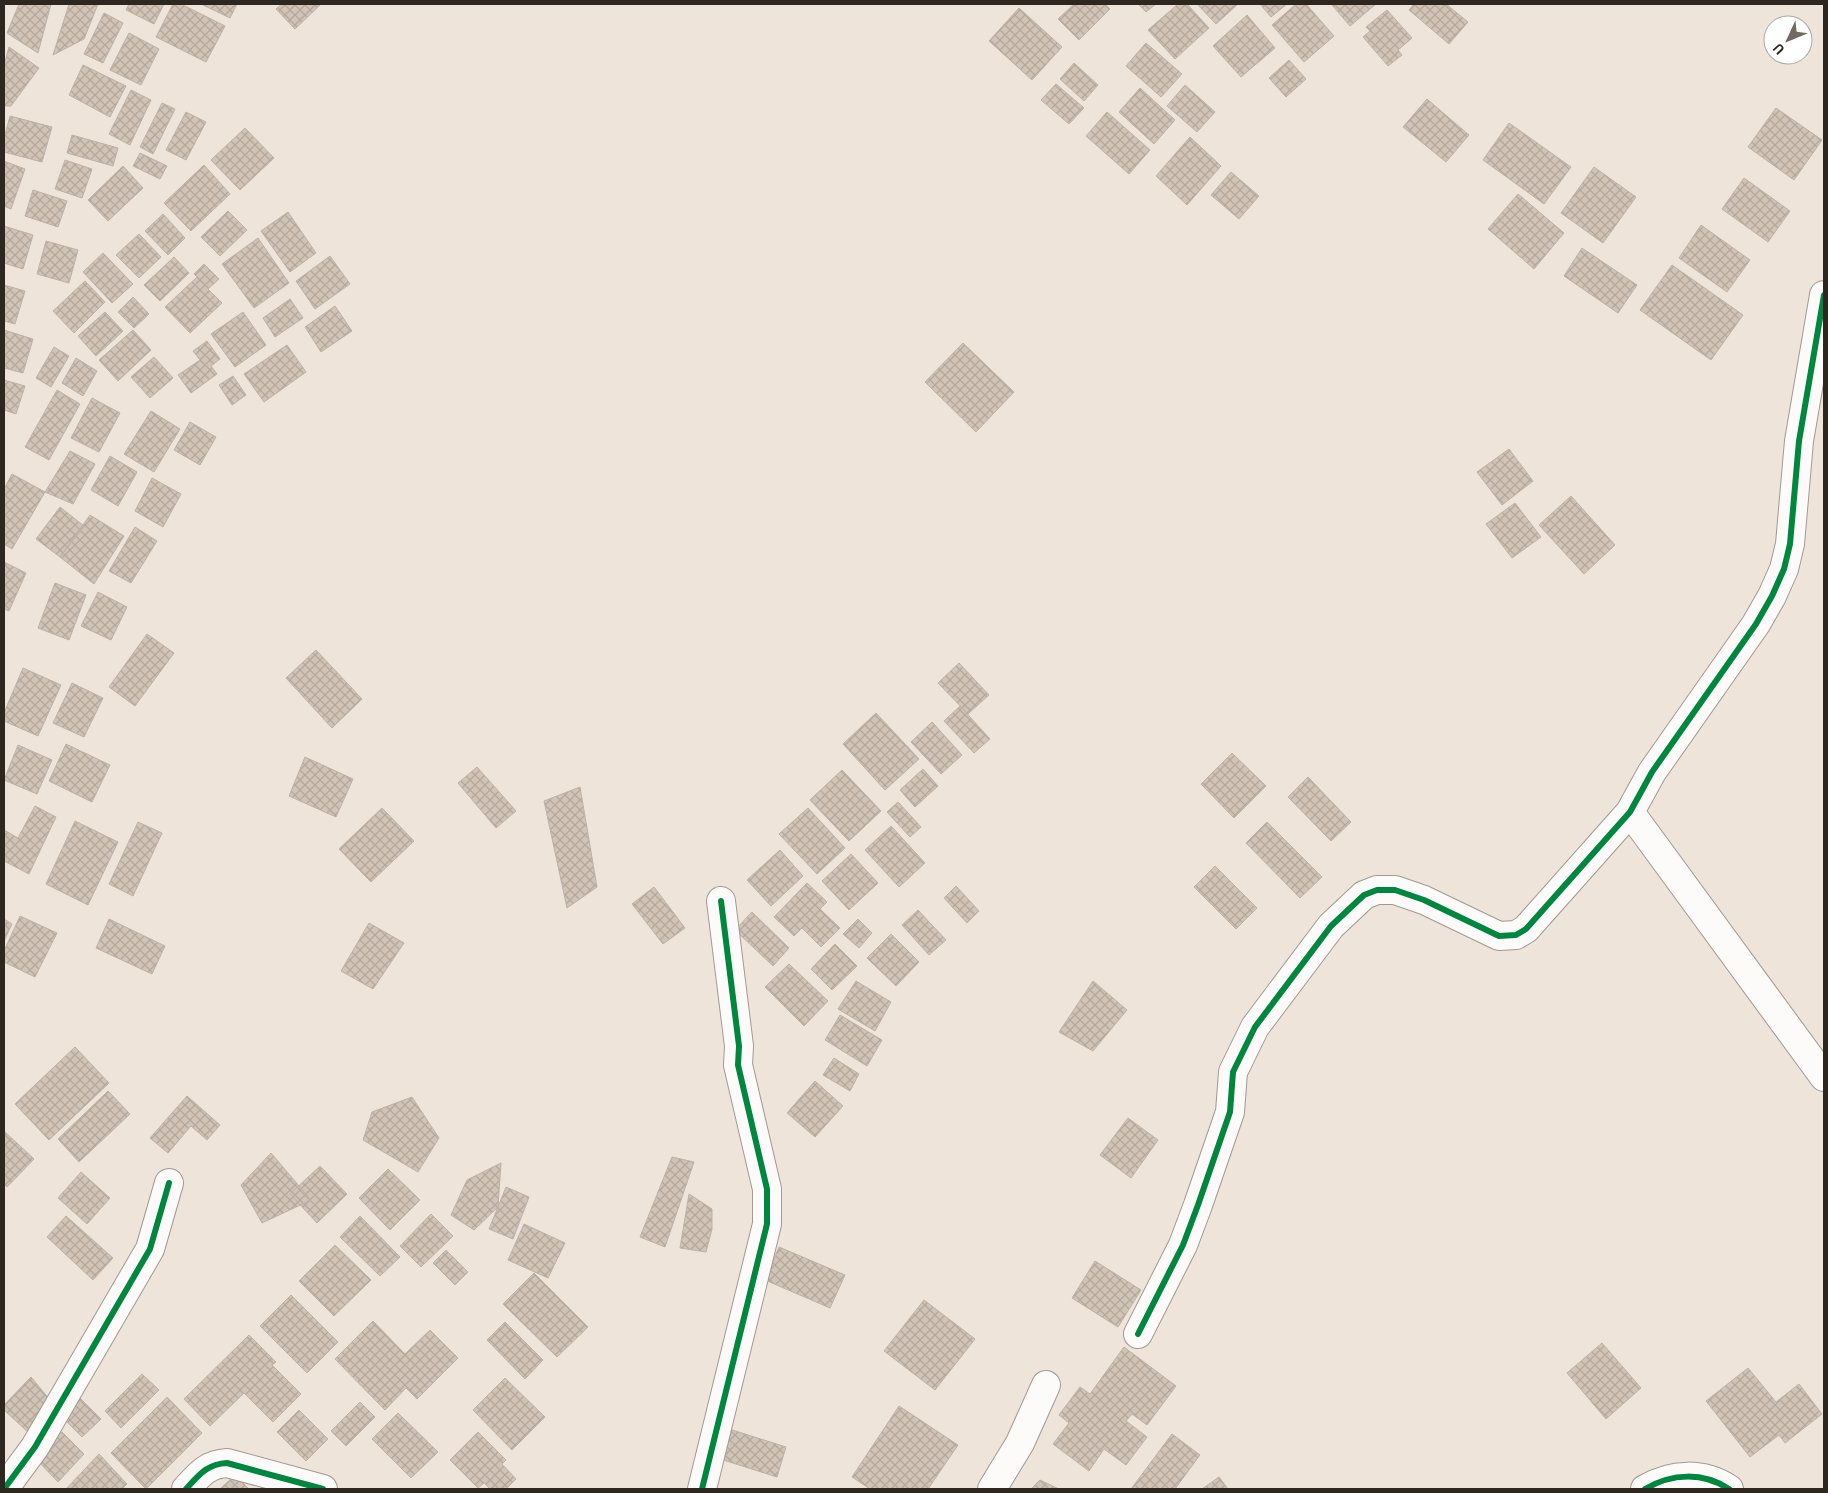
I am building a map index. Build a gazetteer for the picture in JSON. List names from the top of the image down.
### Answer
{
  "north": "bottom left"
}
